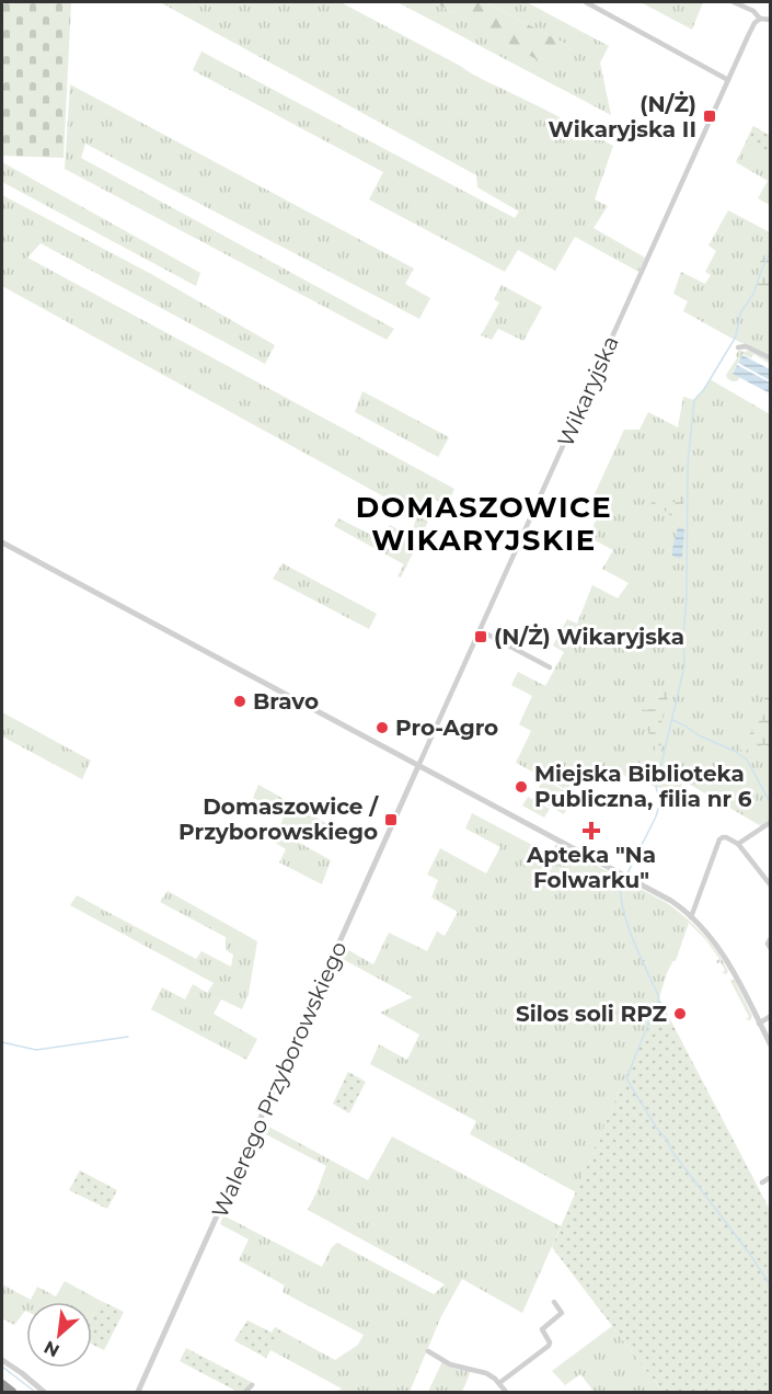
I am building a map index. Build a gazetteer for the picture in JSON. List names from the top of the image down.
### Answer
{
  "streets": {
    "street": ["Wikaryjska", "Walerego Przyborowskiego"]
  },
  "crossings": [
    ["Wikaryjska", "Walerego Przyborowskiego"]
  ],
  "districts": ["DOMASZOWICE WIKARYJSKIE"],
  "places": {
    "transit": ["(N/Ż) Wikaryjska II", "(N/Ż) Wikaryjska", "Domaszowice / Przyborowskiego"],
    "other": [
      "Bravo",
      "Pro-Agro",
      "Miejska Biblioteka Publiczna, filia nr 6",
      "Silos soli RPZ"
    ],
    "health": ["Apteka \"Na Folwarku\""]
  },
  "north": "bottom left"
}
